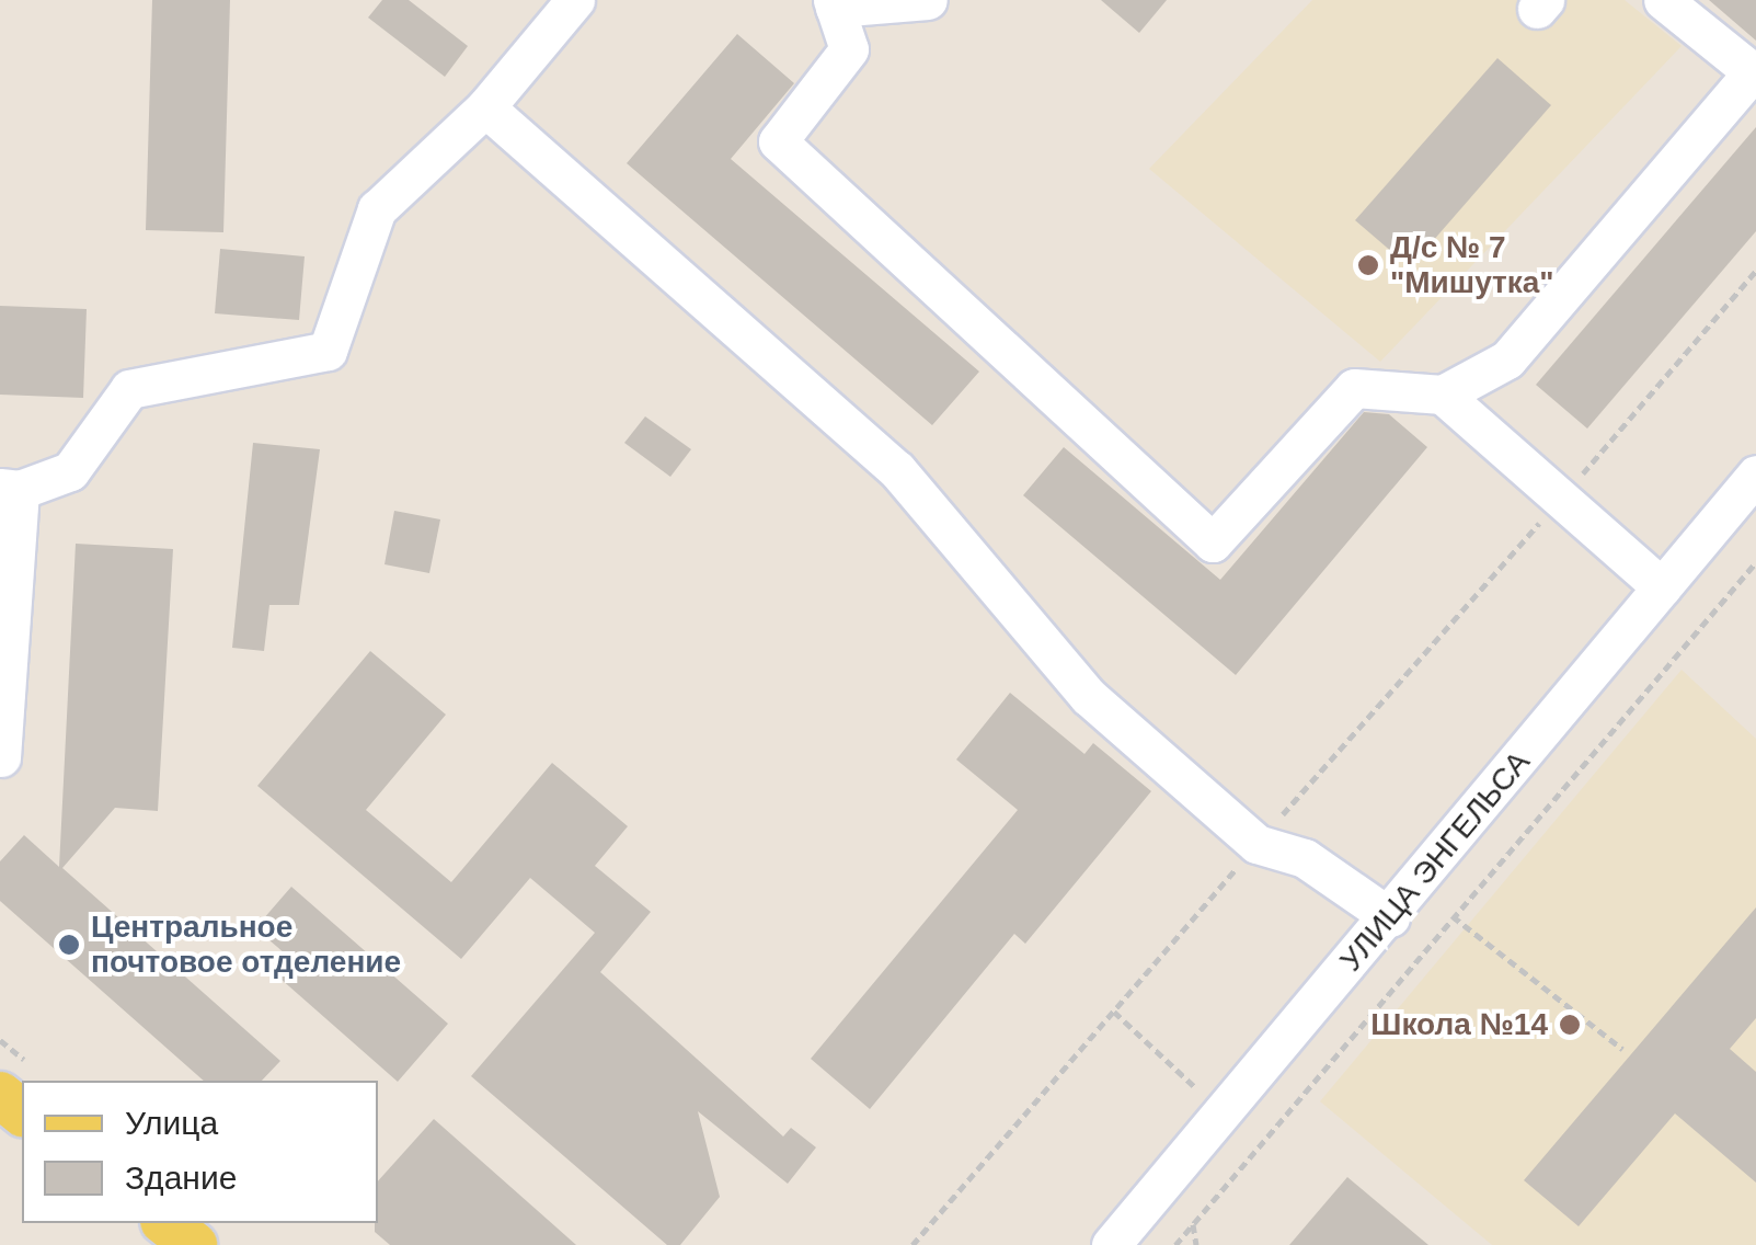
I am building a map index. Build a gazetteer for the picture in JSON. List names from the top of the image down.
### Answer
{
  "streets": {
    "street": ["УЛИЦА ЭНГЕЛЬСА"]
  },
  "places": ["Д/с № 7 \"Мишутка\"", "Центральное почтовое отделение", "Школа №14"],
  "legend": ["Улица", "Здание"]
}
